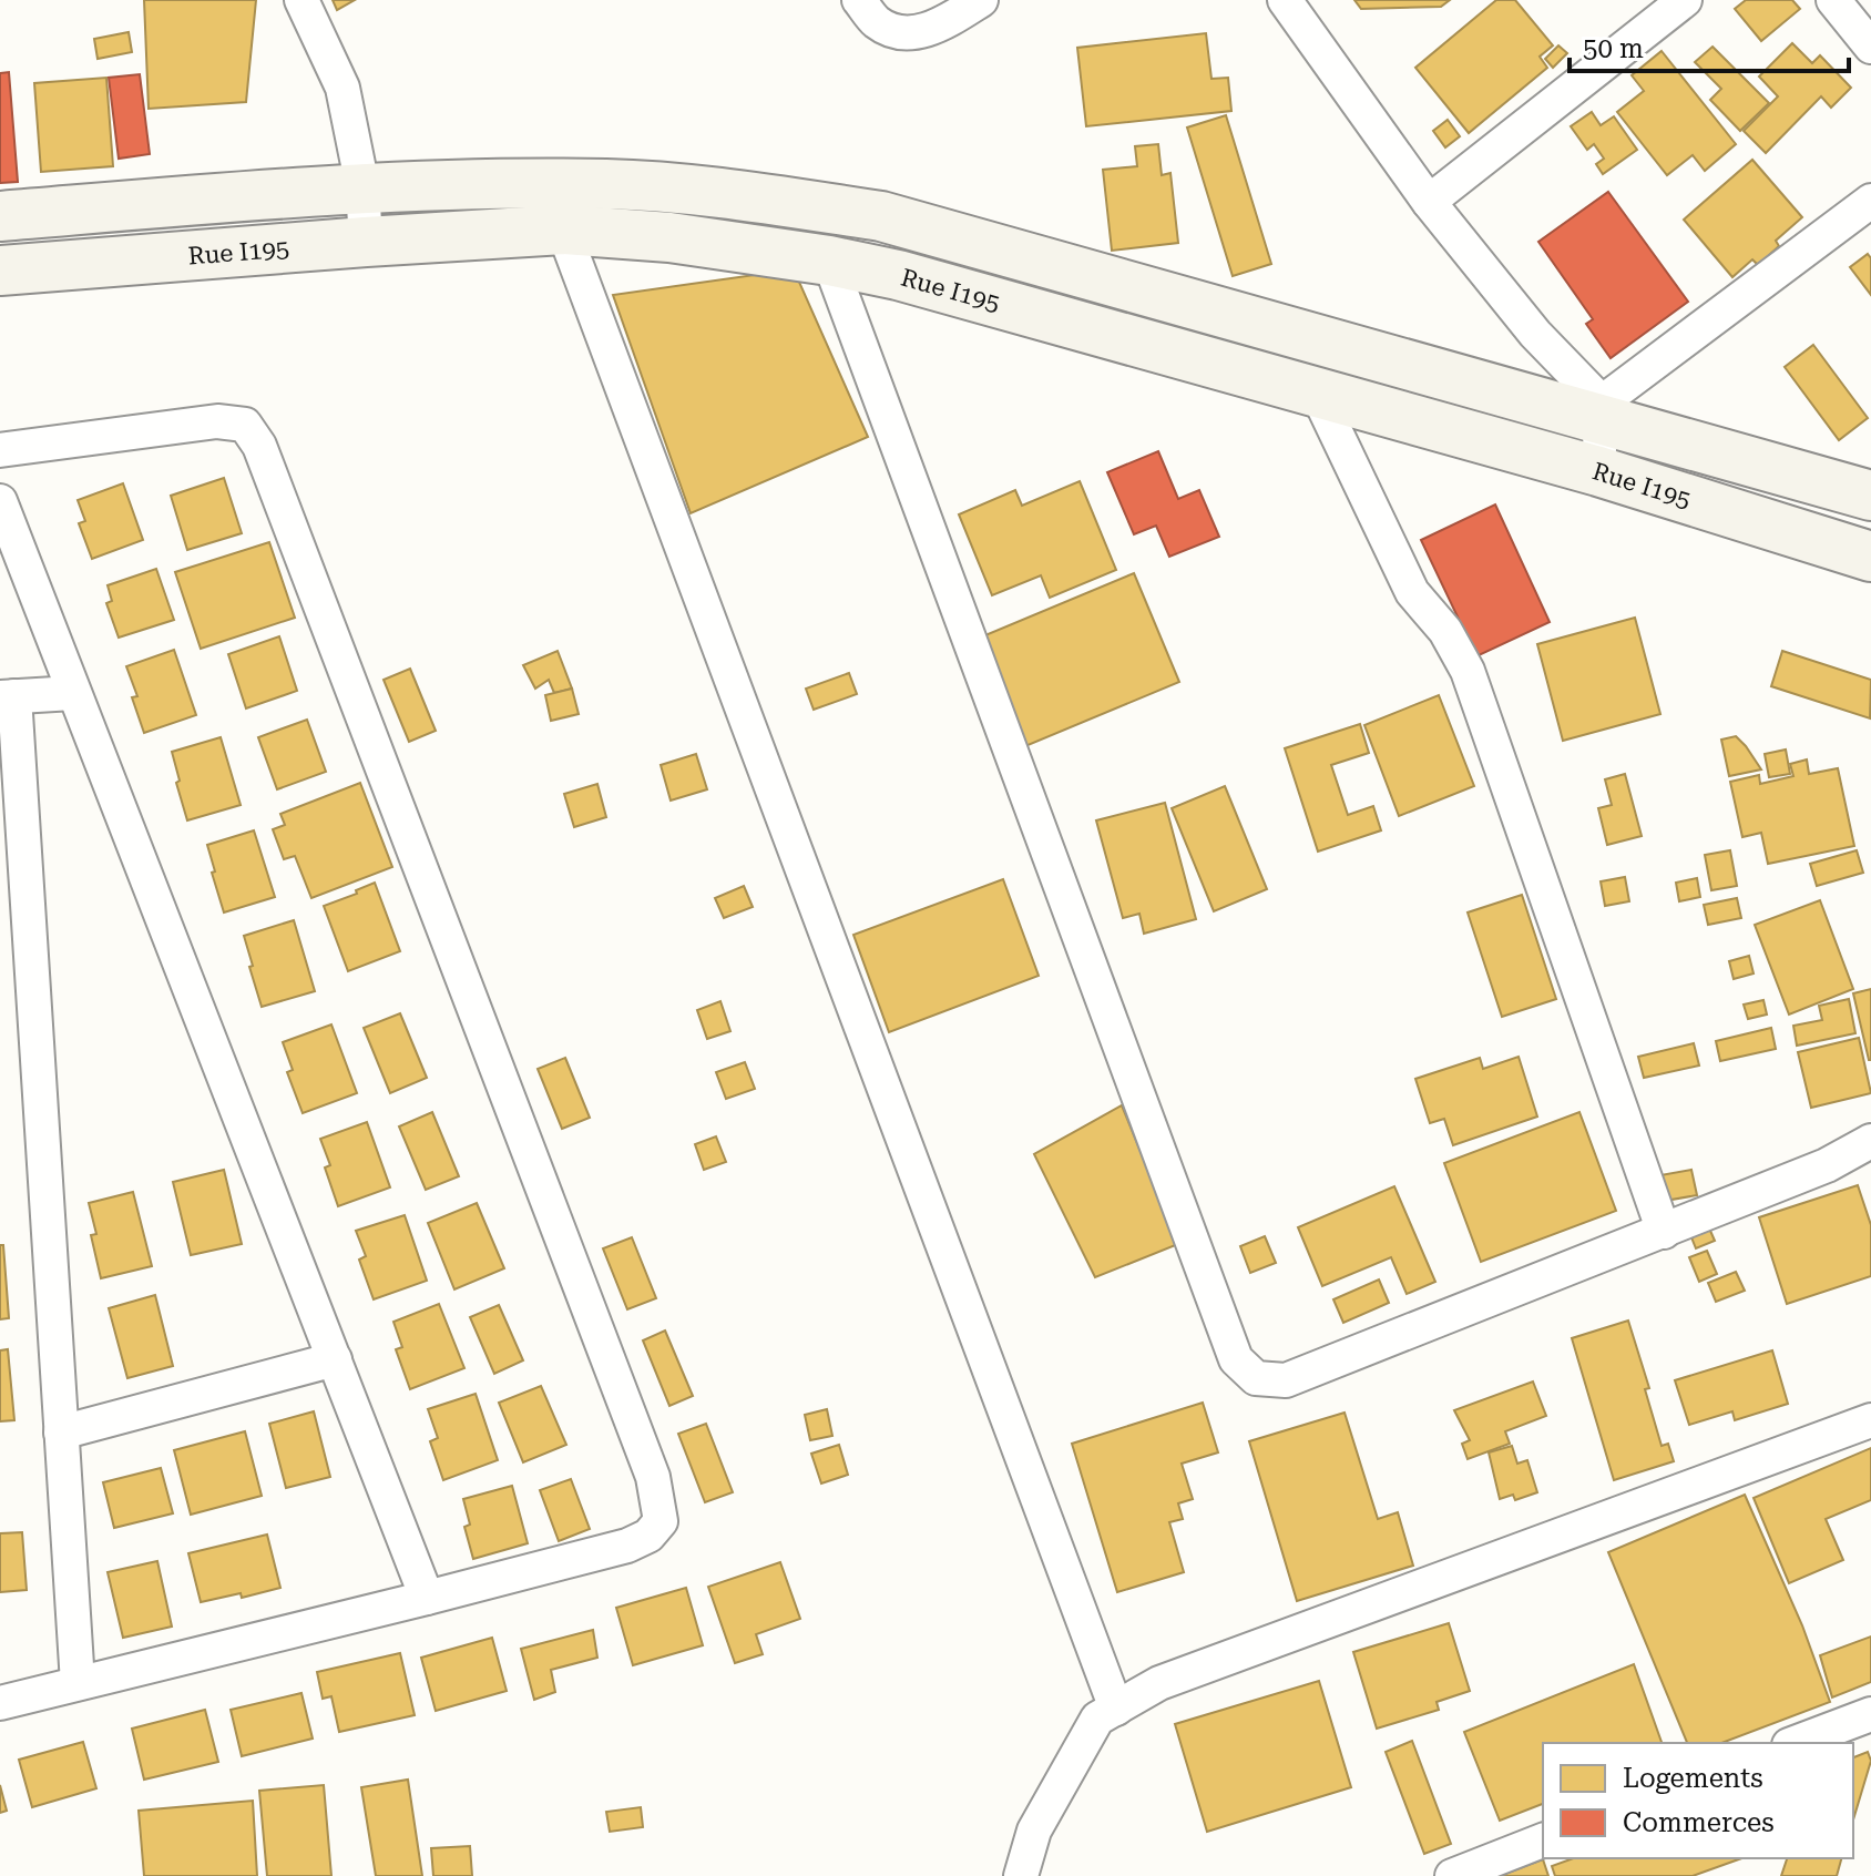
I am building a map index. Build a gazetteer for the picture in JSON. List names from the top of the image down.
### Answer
{
  "streets": {
    "main road": ["Rue I195"]
  },
  "legend": ["Logements", "Commerces"],
  "scale_bar": "50 m"
}
